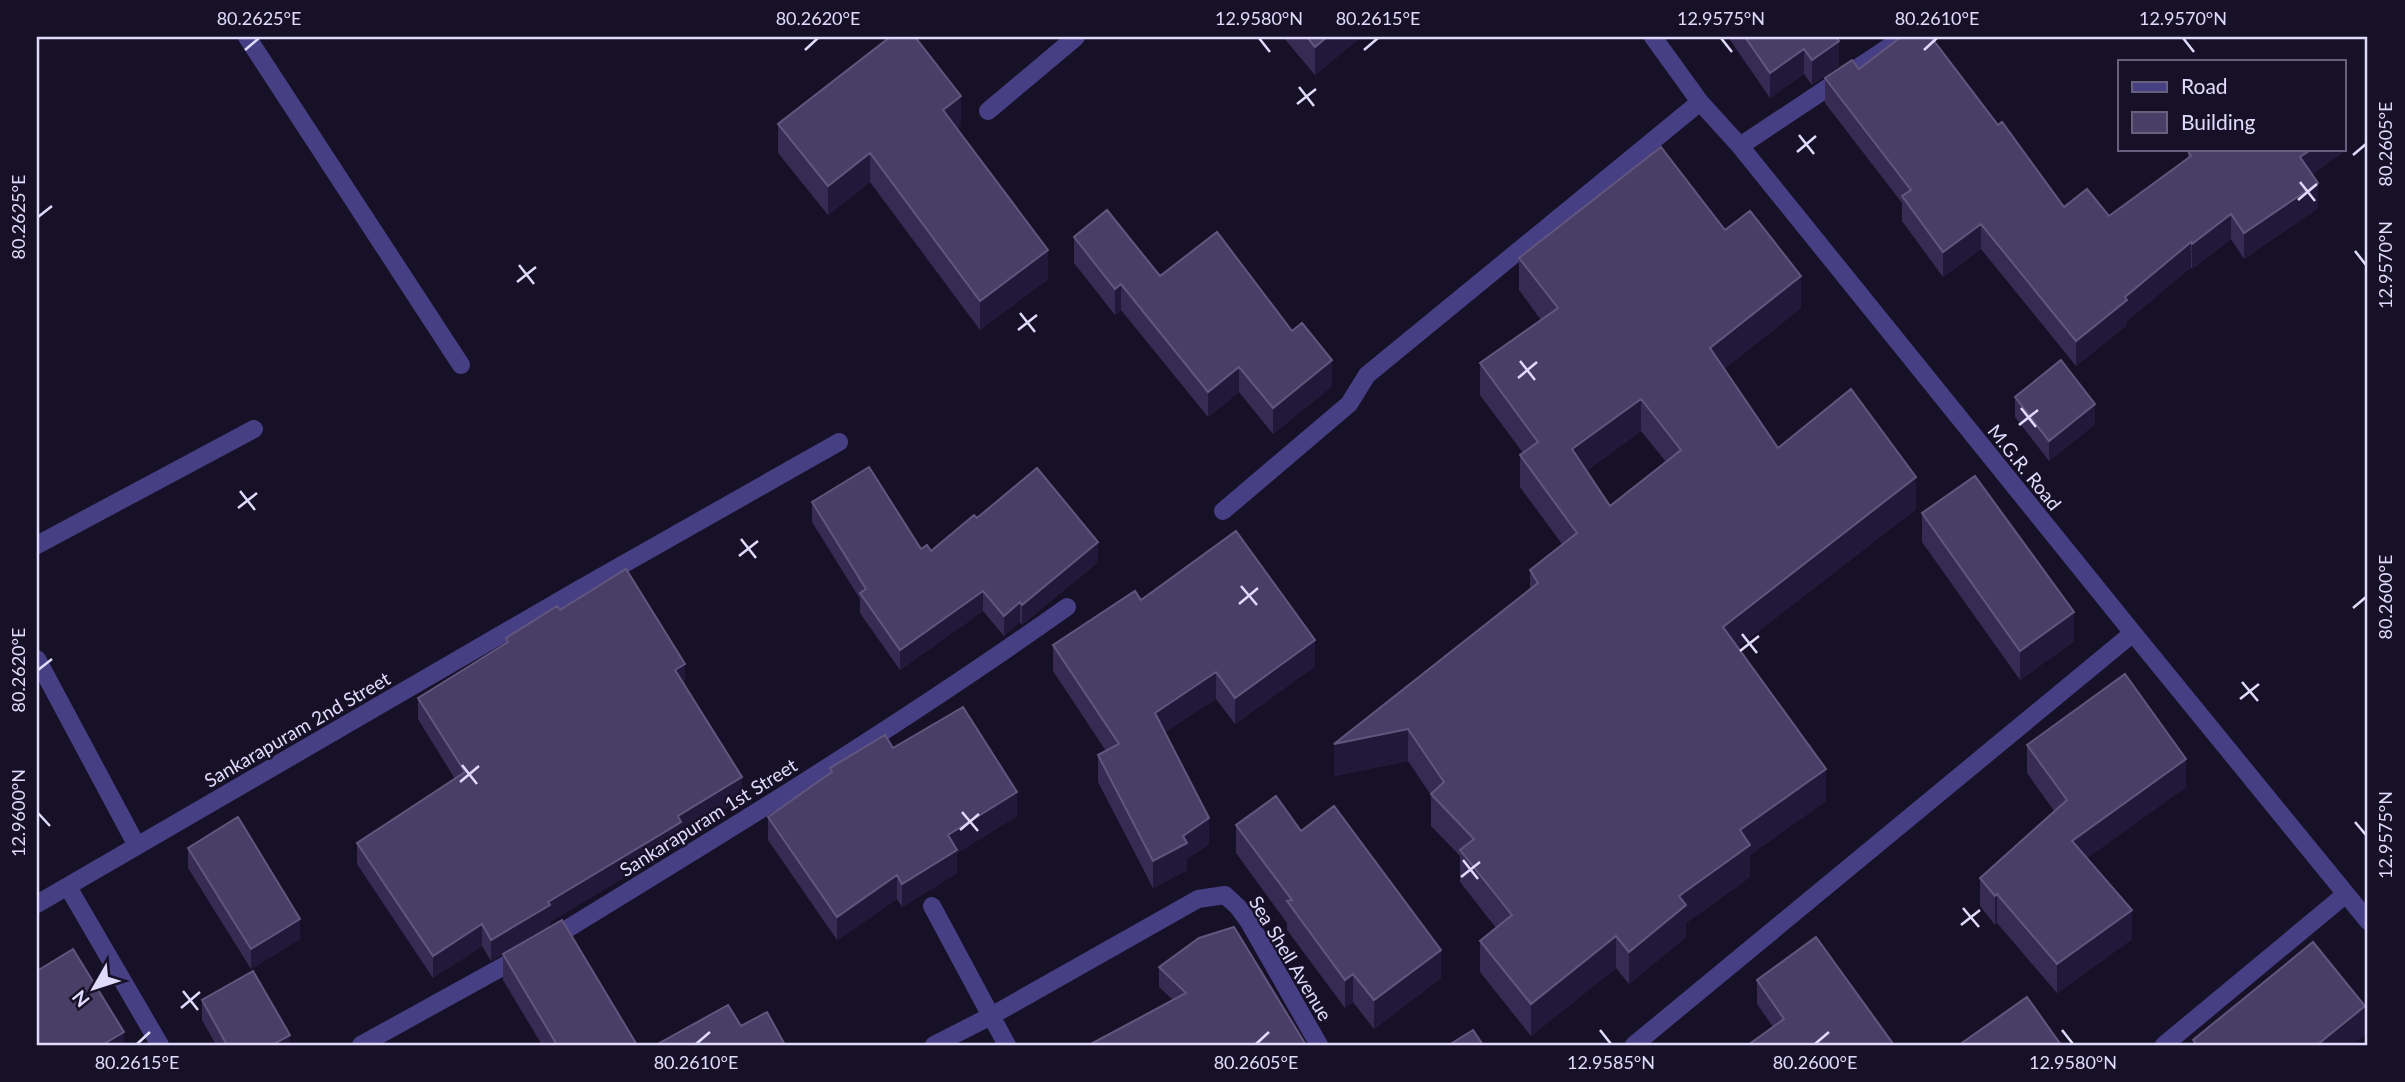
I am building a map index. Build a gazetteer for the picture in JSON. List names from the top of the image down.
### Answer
{
  "streets": {
    "street": [
      "M.G.R. Road",
      "Sankarapuram 2nd Street",
      "Sankarapuram 1st Street",
      "Sea Shell Avenue"
    ]
  },
  "legend": ["Road", "Building"],
  "north": "bottom left",
  "coordinates": [
    "80.2625°E",
    "80.2620°E",
    "12.9580°N",
    "80.2615°E",
    "12.9575°N",
    "80.2610°E",
    "12.9570°N",
    "80.2605°E",
    "80.2600°E",
    "12.9600°N",
    "12.9585°N"
  ]
}
